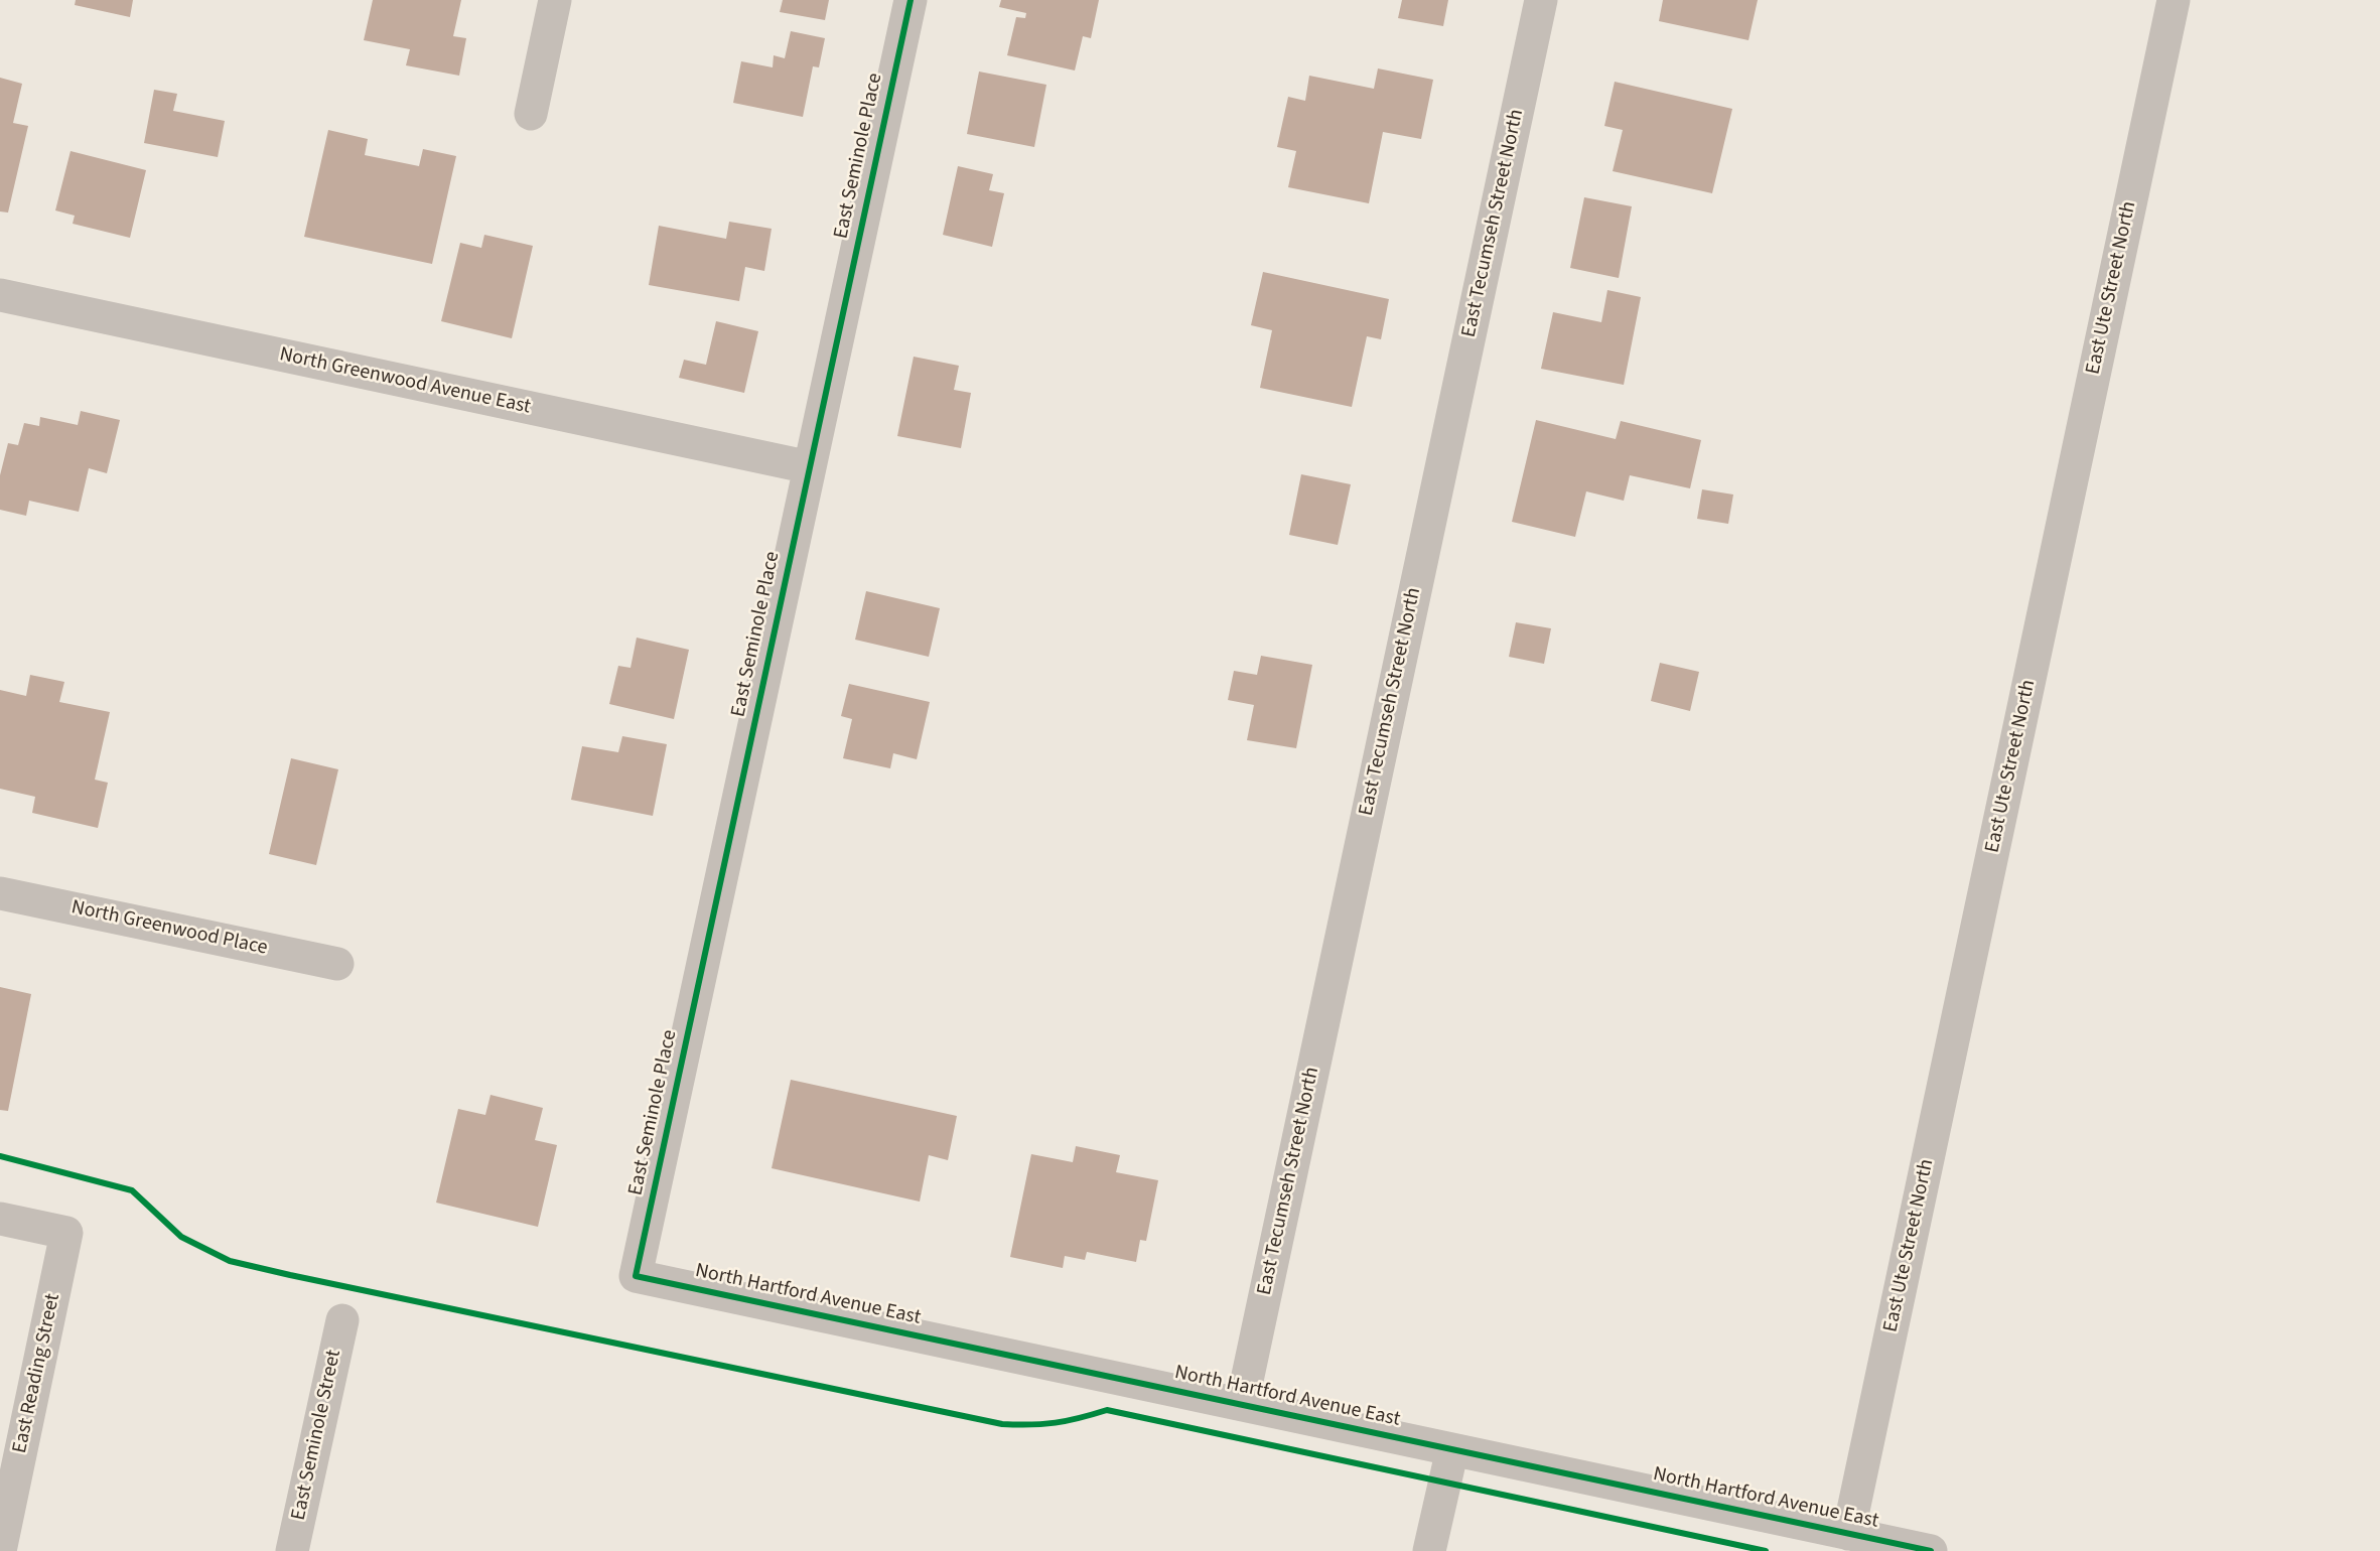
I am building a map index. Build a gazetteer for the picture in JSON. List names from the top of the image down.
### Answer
{
  "streets": {
    "street": [
      "East Seminole Place",
      "East Tecumseh Street North",
      "East Ute Street North",
      "North Greenwood Avenue East",
      "North Greenwood Place",
      "North Hartford Avenue East",
      "East Reading Street",
      "East Seminole Street"
    ]
  },
  "crossings": [
    ["East Seminole Place", "North Greenwood Avenue East"],
    ["East Seminole Place", "North Hartford Avenue East"],
    ["East Tecumseh Street North", "North Hartford Avenue East"],
    ["East Ute Street North", "North Hartford Avenue East"]
  ]
}
